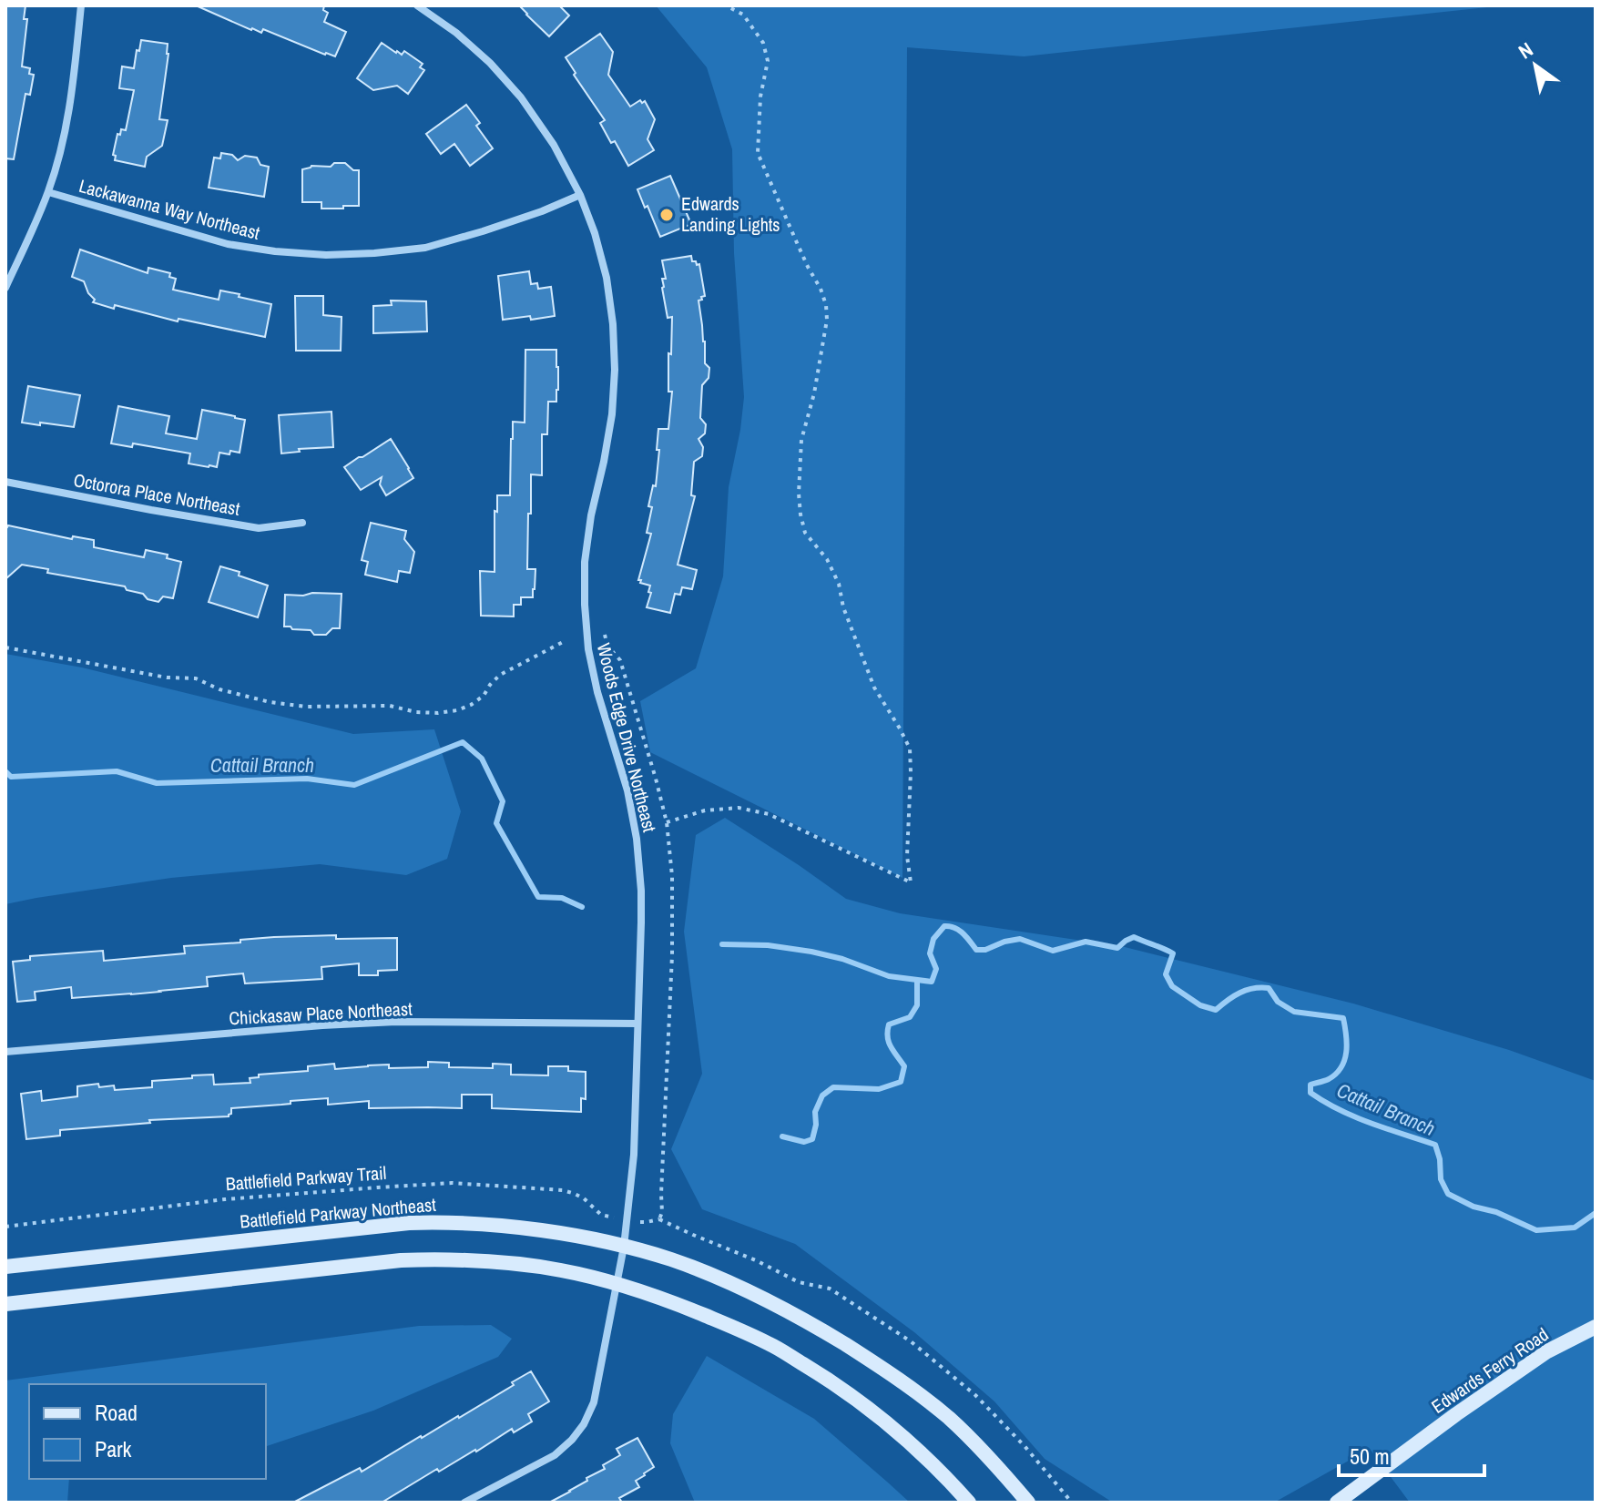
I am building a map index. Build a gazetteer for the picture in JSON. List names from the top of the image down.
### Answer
{
  "streets": {
    "main road": ["Battlefield Parkway Northeast", "Edwards Ferry Road"],
    "street": [
      "Lackawanna Way Northeast",
      "Octorora Place Northeast",
      "Woods Edge Drive Northeast",
      "Chickasaw Place Northeast"
    ],
    "path": ["Battlefield Parkway Trail"]
  },
  "crossings": [
    ["Lackawanna Way Northeast", "Woods Edge Drive Northeast"],
    ["Woods Edge Drive Northeast", "Chickasaw Place Northeast"],
    ["Woods Edge Drive Northeast", "Battlefield Parkway Northeast"]
  ],
  "water": ["Cattail Branch"],
  "places": ["Edwards Landing Lights"],
  "legend": ["Road", "Park"],
  "scale_bar": "50 m",
  "north": "top left"
}
